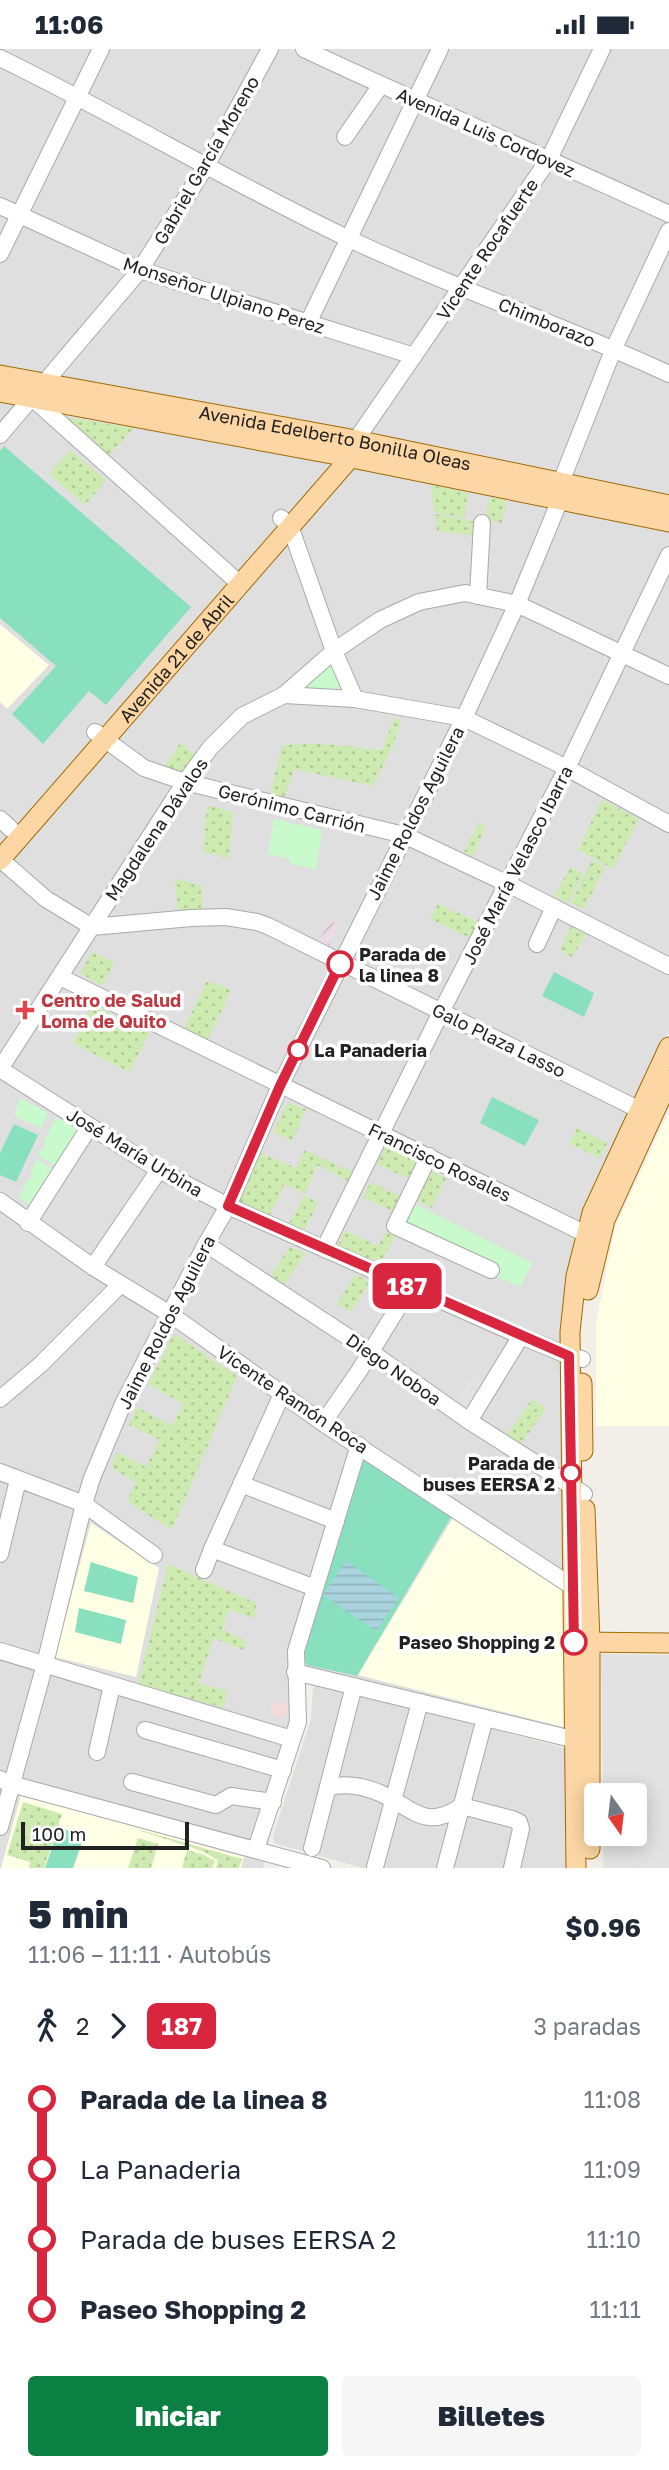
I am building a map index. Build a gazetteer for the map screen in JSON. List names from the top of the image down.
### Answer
{
  "streets": {
    "main road": ["Avenida Edelberto Bonilla Oleas", "Avenida 21 de Abril"],
    "street": [
      "Avenida Luis Cordovez",
      "Gabriel García Moreno",
      "Vicente Rocafuerte",
      "Monseñor Ulpiano Perez",
      "Chimborazo",
      "Gerónimo Carrión",
      "Jaime Roldos Aguilera",
      "Magdalena Dávalos",
      "José María Velasco Ibarra",
      "Galo Plaza Lasso",
      "José María Urbina",
      "Francisco Rosales",
      "Diego Noboa",
      "Vicente Ramón Roca"
    ]
  },
  "crossings": [
    ["Avenida Luis Cordovez", "Vicente Rocafuerte"],
    ["Gabriel García Moreno", "Monseñor Ulpiano Perez"],
    ["Gabriel García Moreno", "Chimborazo"],
    ["Gabriel García Moreno", "Avenida Edelberto Bonilla Oleas"],
    ["Vicente Rocafuerte", "Monseñor Ulpiano Perez"],
    ["Vicente Rocafuerte", "Chimborazo"],
    ["Vicente Rocafuerte", "Avenida Edelberto Bonilla Oleas"],
    ["Vicente Rocafuerte", "Avenida 21 de Abril"],
    ["Chimborazo", "Jaime Roldos Aguilera"],
    ["Avenida Edelberto Bonilla Oleas", "Avenida 21 de Abril"],
    ["Avenida Edelberto Bonilla Oleas", "Jaime Roldos Aguilera"],
    ["Avenida 21 de Abril", "Gerónimo Carrión"],
    ["Gerónimo Carrión", "Jaime Roldos Aguilera"],
    ["Gerónimo Carrión", "Magdalena Dávalos"],
    ["Gerónimo Carrión", "José María Velasco Ibarra"],
    ["Jaime Roldos Aguilera", "Magdalena Dávalos"],
    ["Jaime Roldos Aguilera", "Galo Plaza Lasso"],
    ["Jaime Roldos Aguilera", "José María Urbina"],
    ["Jaime Roldos Aguilera", "Francisco Rosales"],
    ["Jaime Roldos Aguilera", "Diego Noboa"],
    ["Jaime Roldos Aguilera", "Vicente Ramón Roca"],
    ["Magdalena Dávalos", "José María Velasco Ibarra"],
    ["Magdalena Dávalos", "Galo Plaza Lasso"],
    ["Magdalena Dávalos", "José María Urbina"],
    ["Magdalena Dávalos", "Francisco Rosales"],
    ["José María Velasco Ibarra", "Galo Plaza Lasso"],
    ["José María Velasco Ibarra", "José María Urbina"],
    ["José María Velasco Ibarra", "Francisco Rosales"]
  ],
  "places": {
    "other": [
      "Parada de la linea 8",
      "La Panaderia",
      "Parada de buses EERSA 2",
      "Paseo Shopping 2"
    ],
    "health": ["Centro de Salud Loma de Quito"]
  },
  "lines": ["bus line 187"],
  "scale_bar": "100 m",
  "north": "bottom",
  "page": {
    "status": "11:06",
    "on_map": "187",
    "scale": "100 m",
    "heading": ["5 min", "11:06 – 11:11 · Autobús", "$0.96"],
    "legs": ["2", "187", "3 paradas"],
    "list": [
      {
        "name": "Parada de la linea 8",
        "value": "11:08"
      },
      {
        "name": "La Panaderia",
        "value": "11:09"
      },
      {
        "name": "Parada de buses EERSA 2",
        "value": "11:10"
      },
      {
        "name": "Paseo Shopping 2",
        "value": "11:11"
      }
    ],
    "buttons": ["Iniciar", "Billetes"]
  }
}
